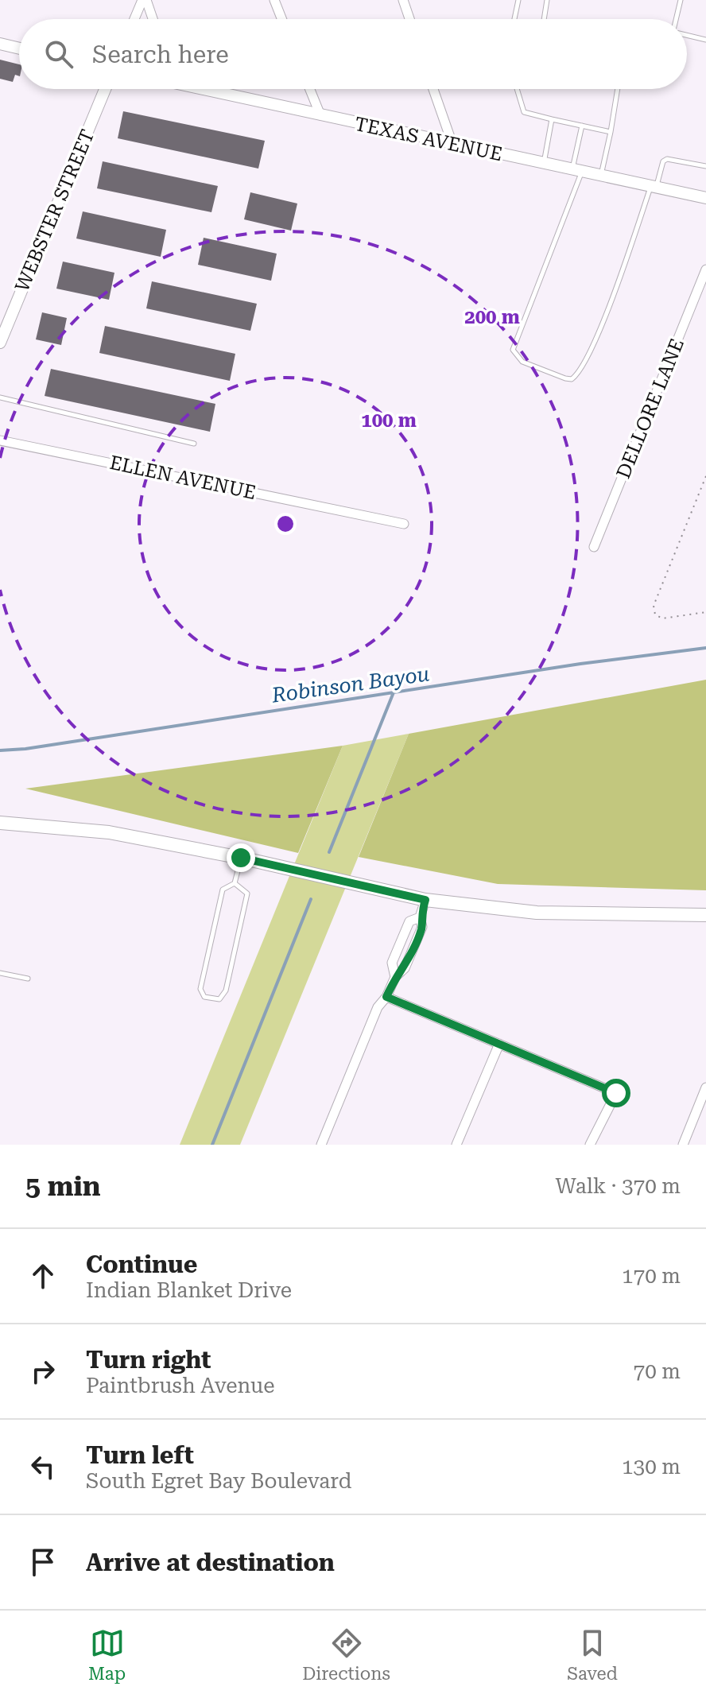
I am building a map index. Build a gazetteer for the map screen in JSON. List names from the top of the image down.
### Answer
{
  "streets": {
    "street": [
      "TEXAS AVENUE",
      "WEBSTER STREET",
      "DELLORE LANE",
      "ELLEN AVENUE"
    ]
  },
  "water": ["Robinson Bayou"],
  "page": {
    "search": "Search here",
    "heading": ["5 min", "Walk · 370 m"],
    "list": [
      ["Continue", "Indian Blanket Drive", "170 m"],
      ["Turn right", "Paintbrush Avenue", "70 m"],
      ["Turn left", "South Egret Bay Boulevard", "130 m"],
      "Arrive at destination"
    ],
    "nav": ["Map", "Directions", "Saved"]
  },
  "rings": ["200 m", "100 m"]
}
